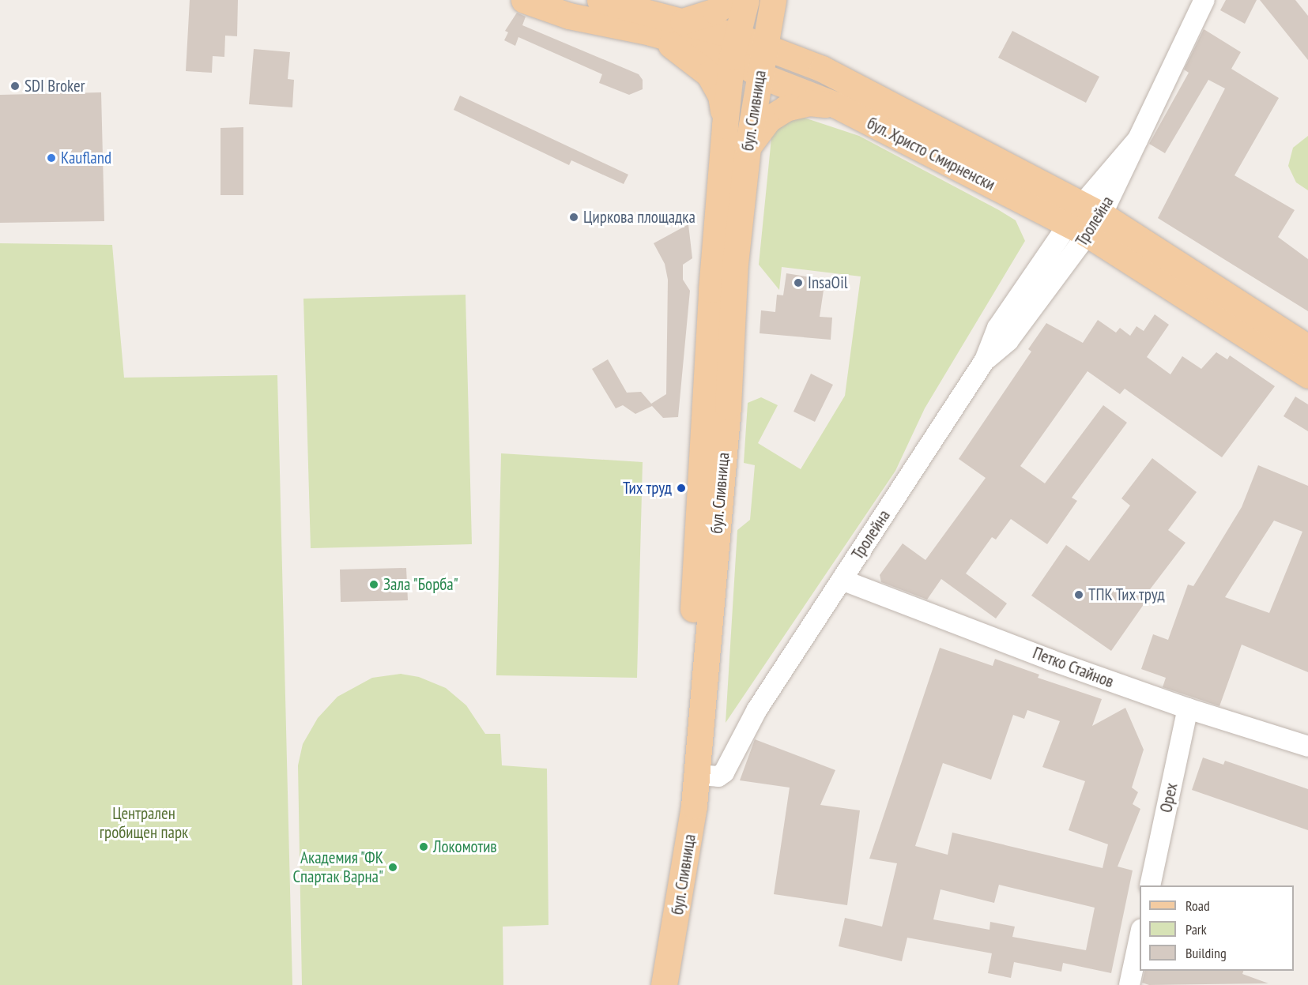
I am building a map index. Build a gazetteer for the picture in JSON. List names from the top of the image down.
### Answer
{
  "streets": {
    "main road": ["бул. Сливница", "бул. Христо Смирненски"],
    "street": ["Тролейна", "Петко Стайнов", "Орех"]
  },
  "crossings": [
    ["бул. Сливница", "бул. Христо Смирненски"],
    ["бул. Сливница", "Тролейна"],
    ["бул. Христо Смирненски", "Тролейна"],
    ["Тролейна", "Петко Стайнов"],
    ["Петко Стайнов", "Орех"]
  ],
  "parks": ["Централен гробищен парк"],
  "places": [
    "SDI Broker",
    "Kaufland",
    "Циркова площадка",
    "InsaOil",
    "Тих труд",
    "Зала \"Борба\"",
    "ТПК Тих труд",
    "Локомотив",
    "Академия \"ФК Спартак Варна\""
  ],
  "legend": ["Road", "Park", "Building"]
}
